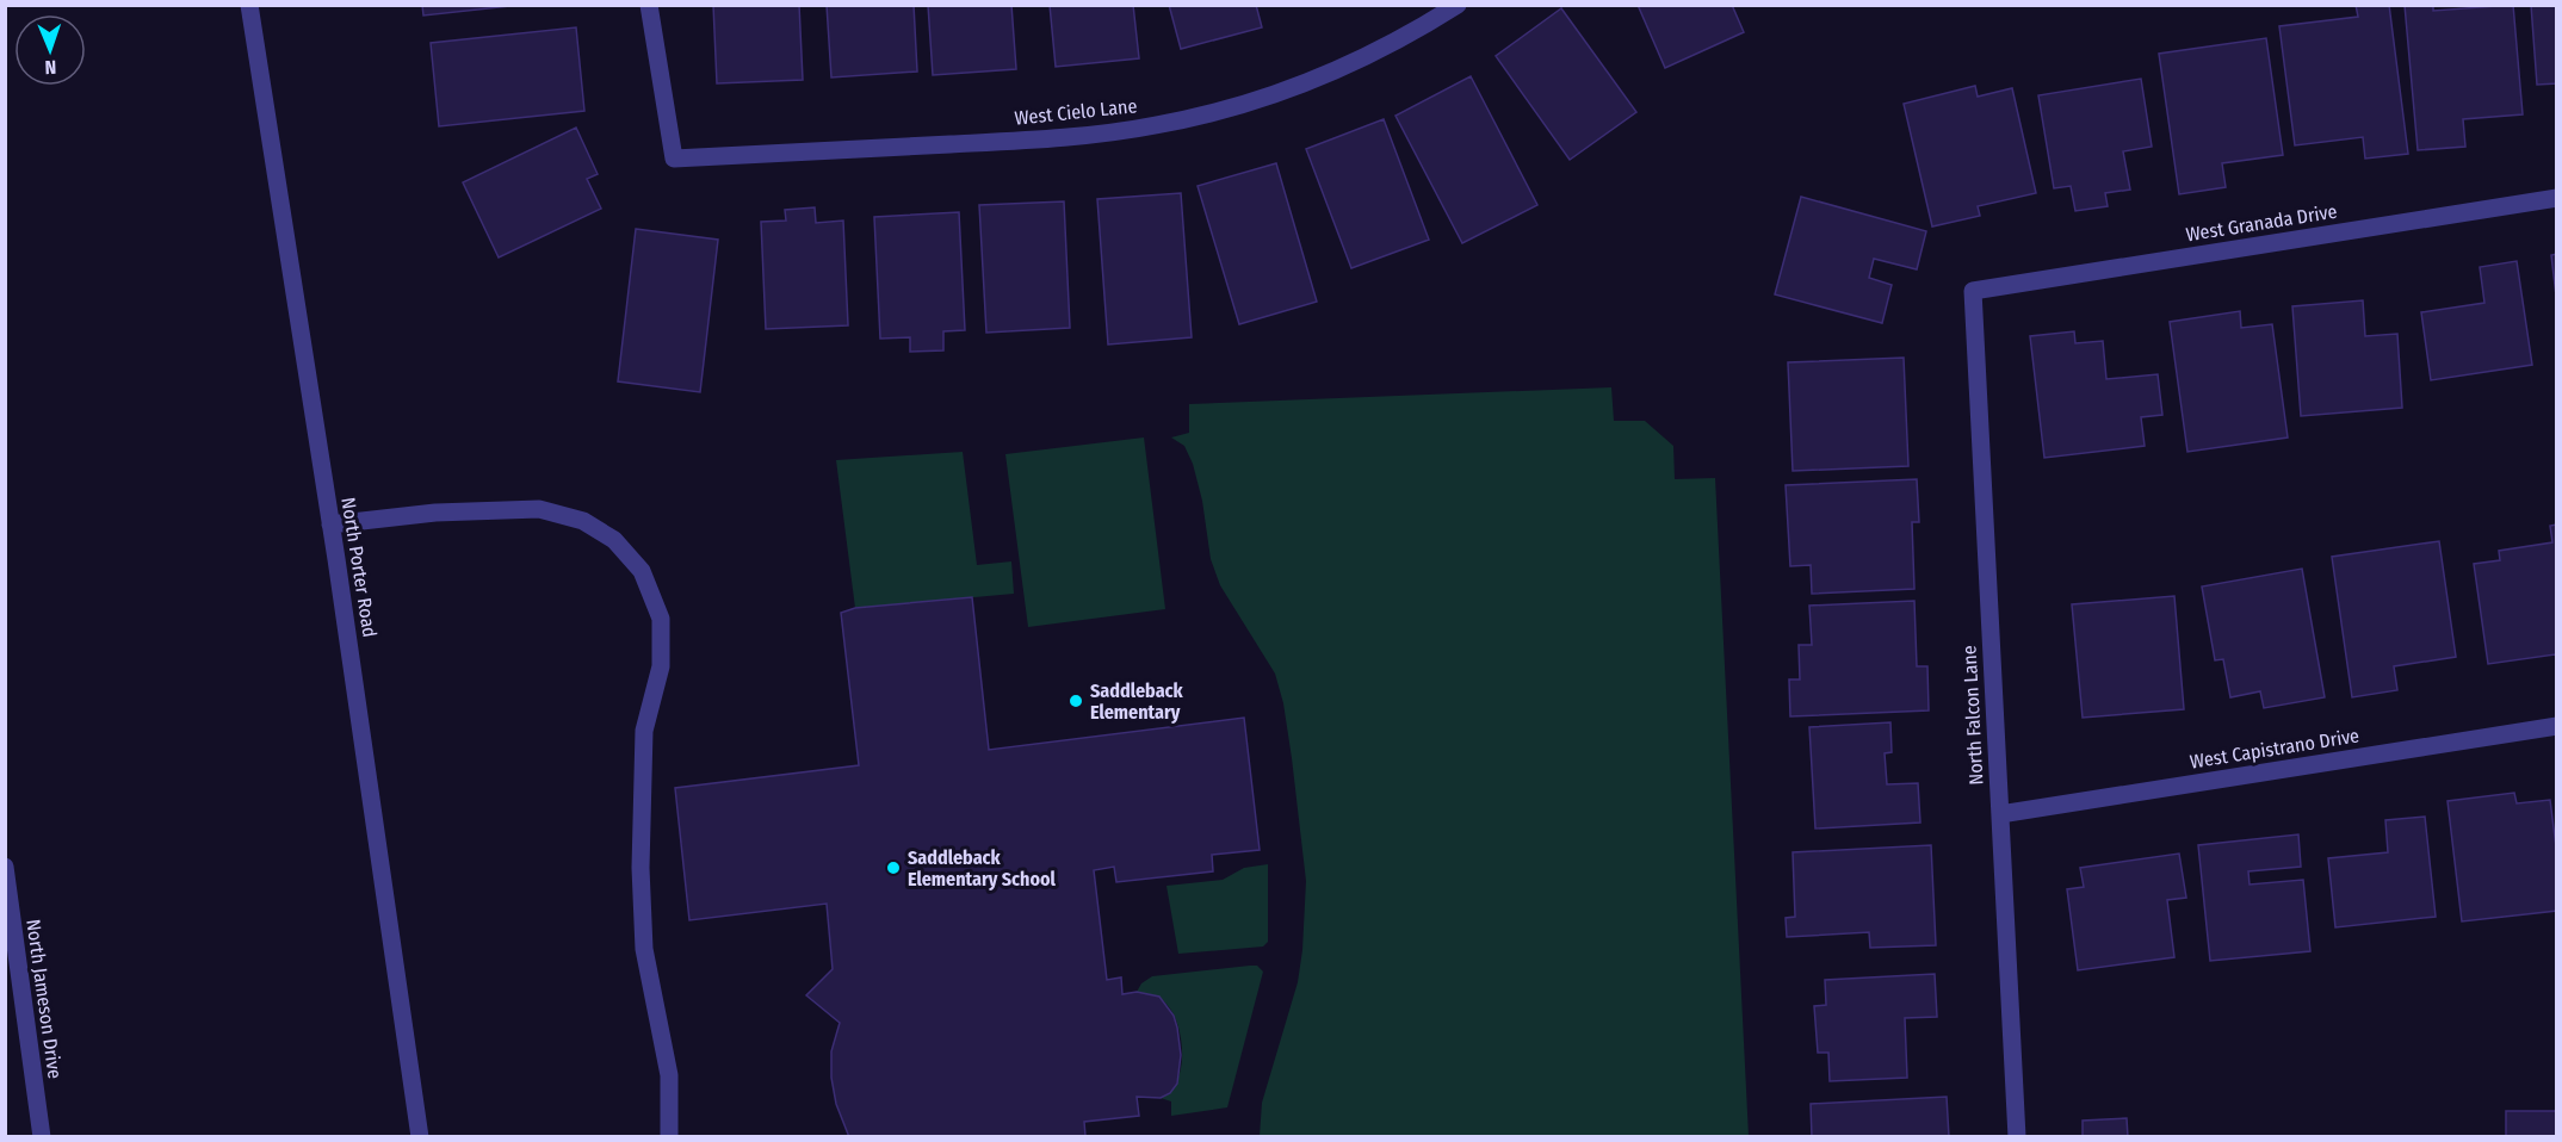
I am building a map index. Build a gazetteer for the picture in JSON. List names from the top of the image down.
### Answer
{
  "streets": {
    "street": [
      "West Cielo Lane",
      "West Granada Drive",
      "North Porter Road",
      "North Falcon Lane",
      "West Capistrano Drive",
      "North Jameson Drive"
    ]
  },
  "crossings": [
    ["West Granada Drive", "North Falcon Lane"],
    ["North Falcon Lane", "West Capistrano Drive"]
  ],
  "places": ["Saddleback Elementary", "Saddleback Elementary School"],
  "north": "bottom"
}
